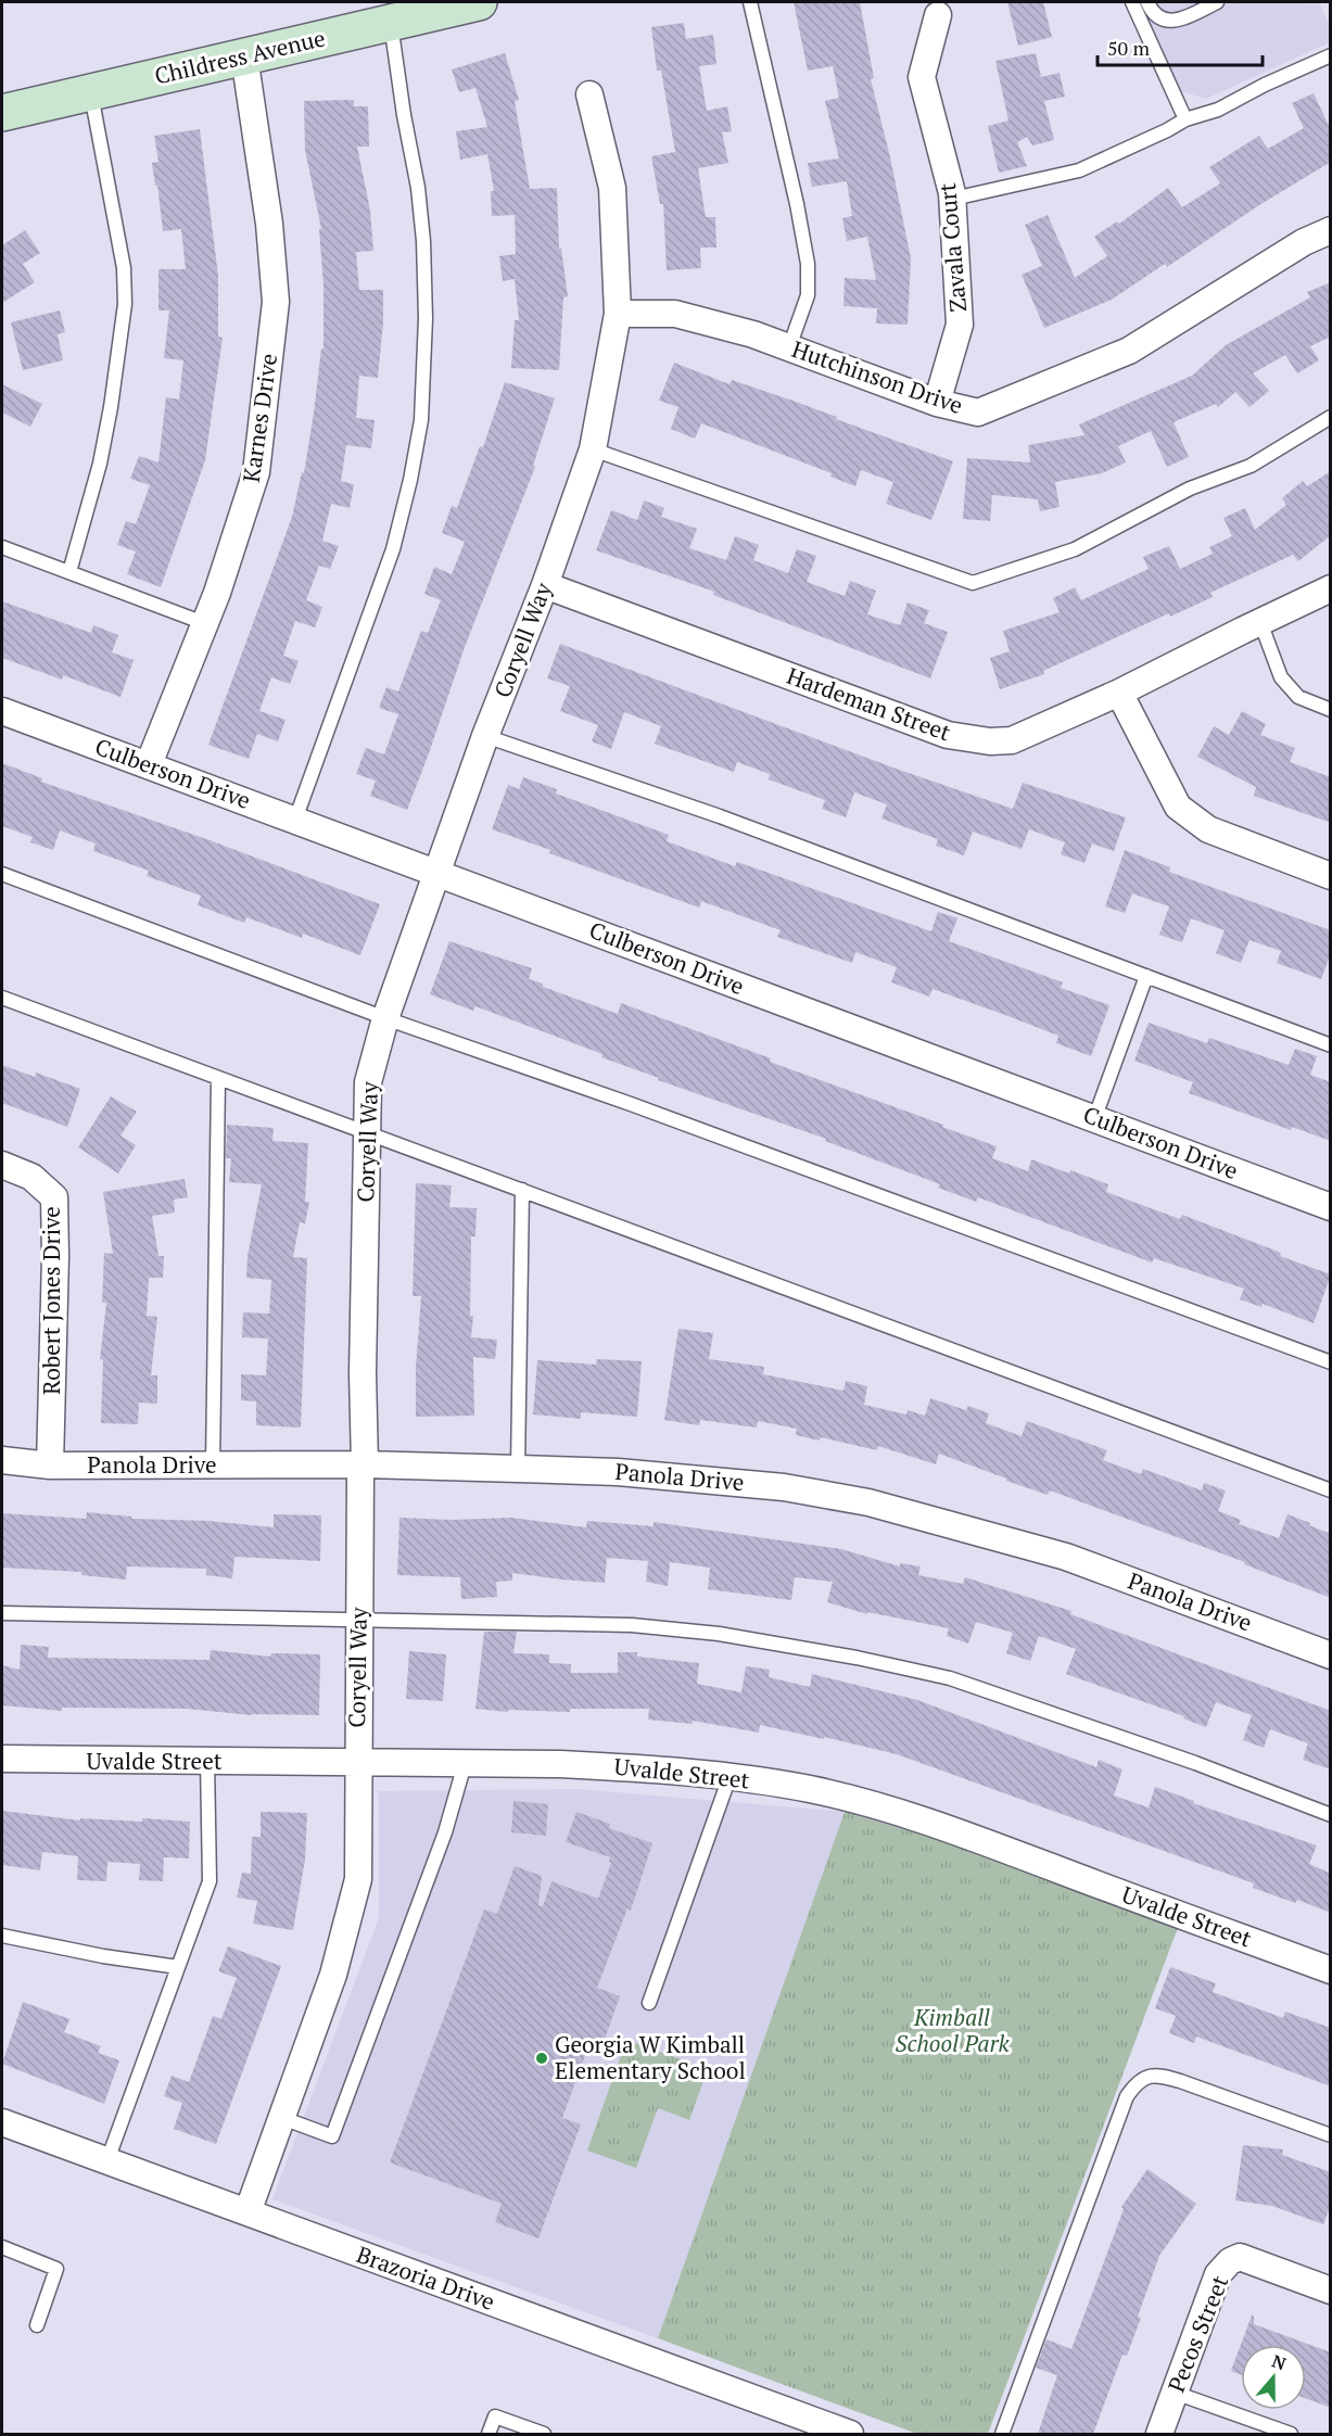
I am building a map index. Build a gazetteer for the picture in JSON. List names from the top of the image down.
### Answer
{
  "streets": {
    "street": [
      "Childress Avenue",
      "Zavala Court",
      "Hutchinson Drive",
      "Karnes Drive",
      "Coryell Way",
      "Hardeman Street",
      "Culberson Drive",
      "Robert Jones Drive",
      "Panola Drive",
      "Uvalde Street",
      "Brazoria Drive",
      "Pecos Street"
    ]
  },
  "crossings": [
    ["Childress Avenue", "Karnes Drive"],
    ["Zavala Court", "Hutchinson Drive"],
    ["Hutchinson Drive", "Coryell Way"],
    ["Karnes Drive", "Culberson Drive"],
    ["Coryell Way", "Hardeman Street"],
    ["Coryell Way", "Culberson Drive"],
    ["Coryell Way", "Panola Drive"],
    ["Coryell Way", "Uvalde Street"],
    ["Coryell Way", "Brazoria Drive"],
    ["Robert Jones Drive", "Panola Drive"]
  ],
  "parks": ["Kimball School Park"],
  "places": ["Georgia W Kimball Elementary School"],
  "scale_bar": "50 m",
  "north": "top"
}
